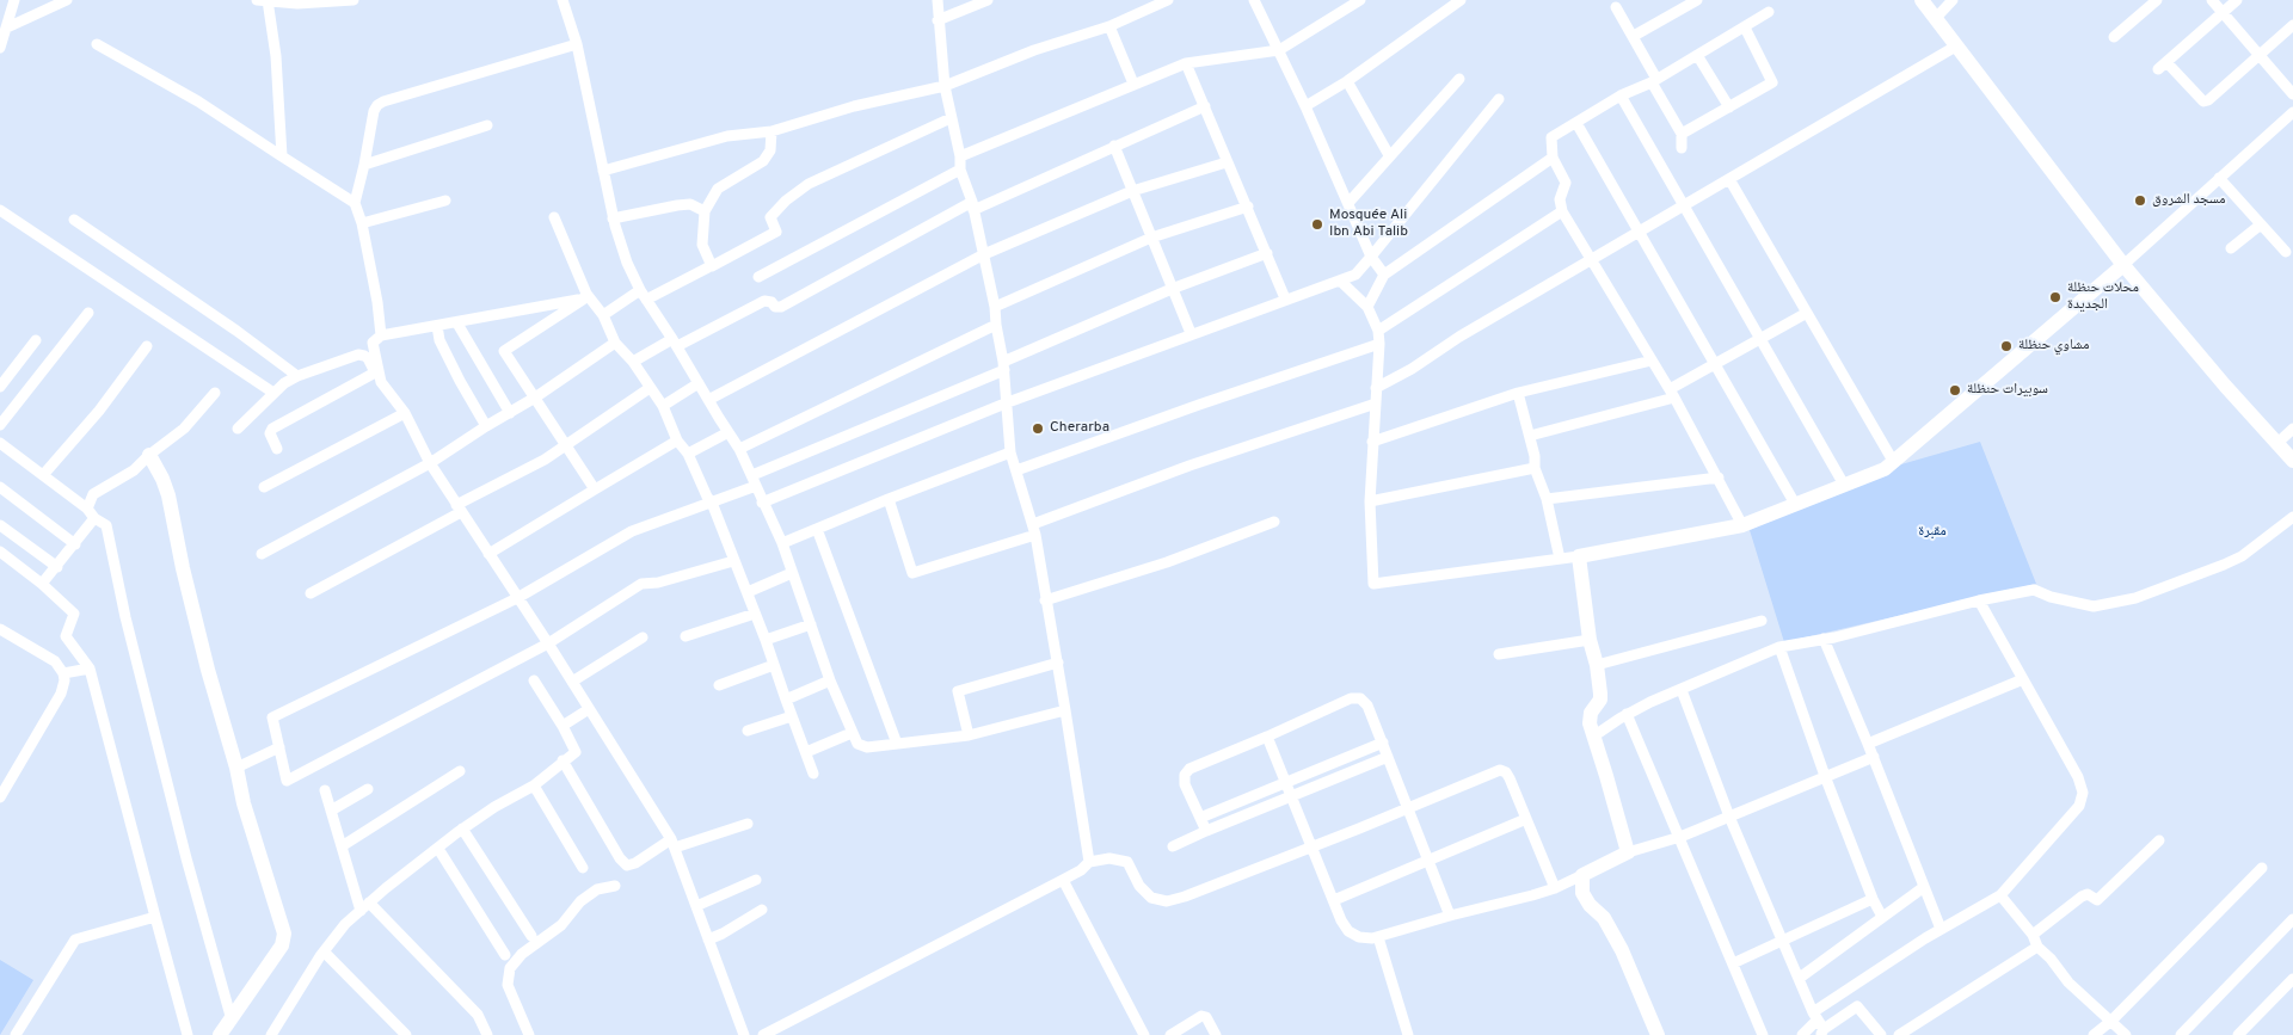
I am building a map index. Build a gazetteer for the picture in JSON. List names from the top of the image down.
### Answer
{
  "parks": ["مقبرة"],
  "places": [
    "مسجد الشروق",
    "Mosquée Ali Ibn Abi Talib",
    "محلات حنظلة الجديدة",
    "مشاوي حنظلة",
    "سوبيرات حنظلة",
    "Cherarba"
  ]
}
